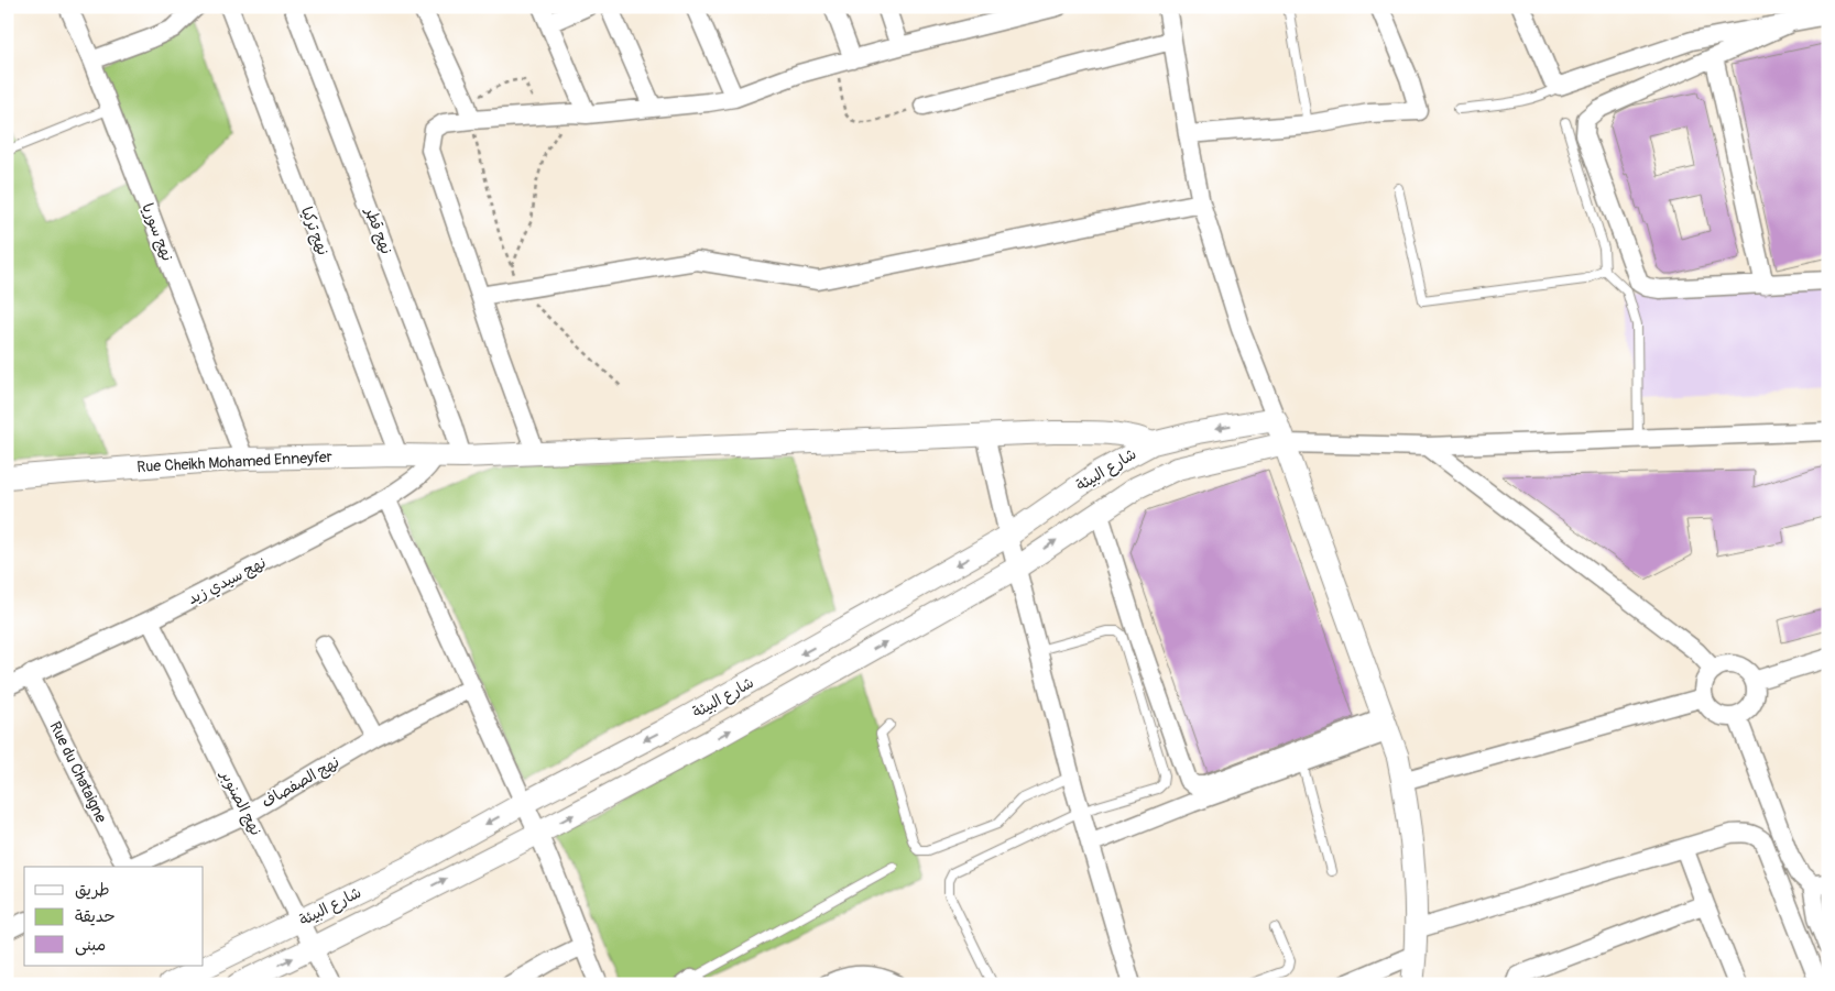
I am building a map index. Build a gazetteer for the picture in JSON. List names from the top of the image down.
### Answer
{
  "streets": {
    "street": [
      "نهج تركيا",
      "نهج قطر",
      "نهج سوريا",
      "Rue Cheikh Mohamed Enneyfer",
      "شارع البيئة",
      "نهج سيدي زيد",
      "Rue du Chataigne",
      "نهج الصفصاف",
      "نهج الصنوبر"
    ]
  },
  "crossings": [
    ["نهج تركيا", "Rue Cheikh Mohamed Enneyfer"],
    ["نهج قطر", "Rue Cheikh Mohamed Enneyfer"],
    ["نهج سوريا", "Rue Cheikh Mohamed Enneyfer"],
    ["Rue Cheikh Mohamed Enneyfer", "شارع البيئة"],
    ["Rue Cheikh Mohamed Enneyfer", "نهج سيدي زيد"],
    ["شارع البيئة", "نهج الصنوبر"],
    ["نهج سيدي زيد", "Rue du Chataigne"],
    ["نهج سيدي زيد", "نهج الصنوبر"],
    ["نهج الصفصاف", "نهج الصنوبر"]
  ],
  "legend": ["طريق", "حديقة", "مبنى"]
}
